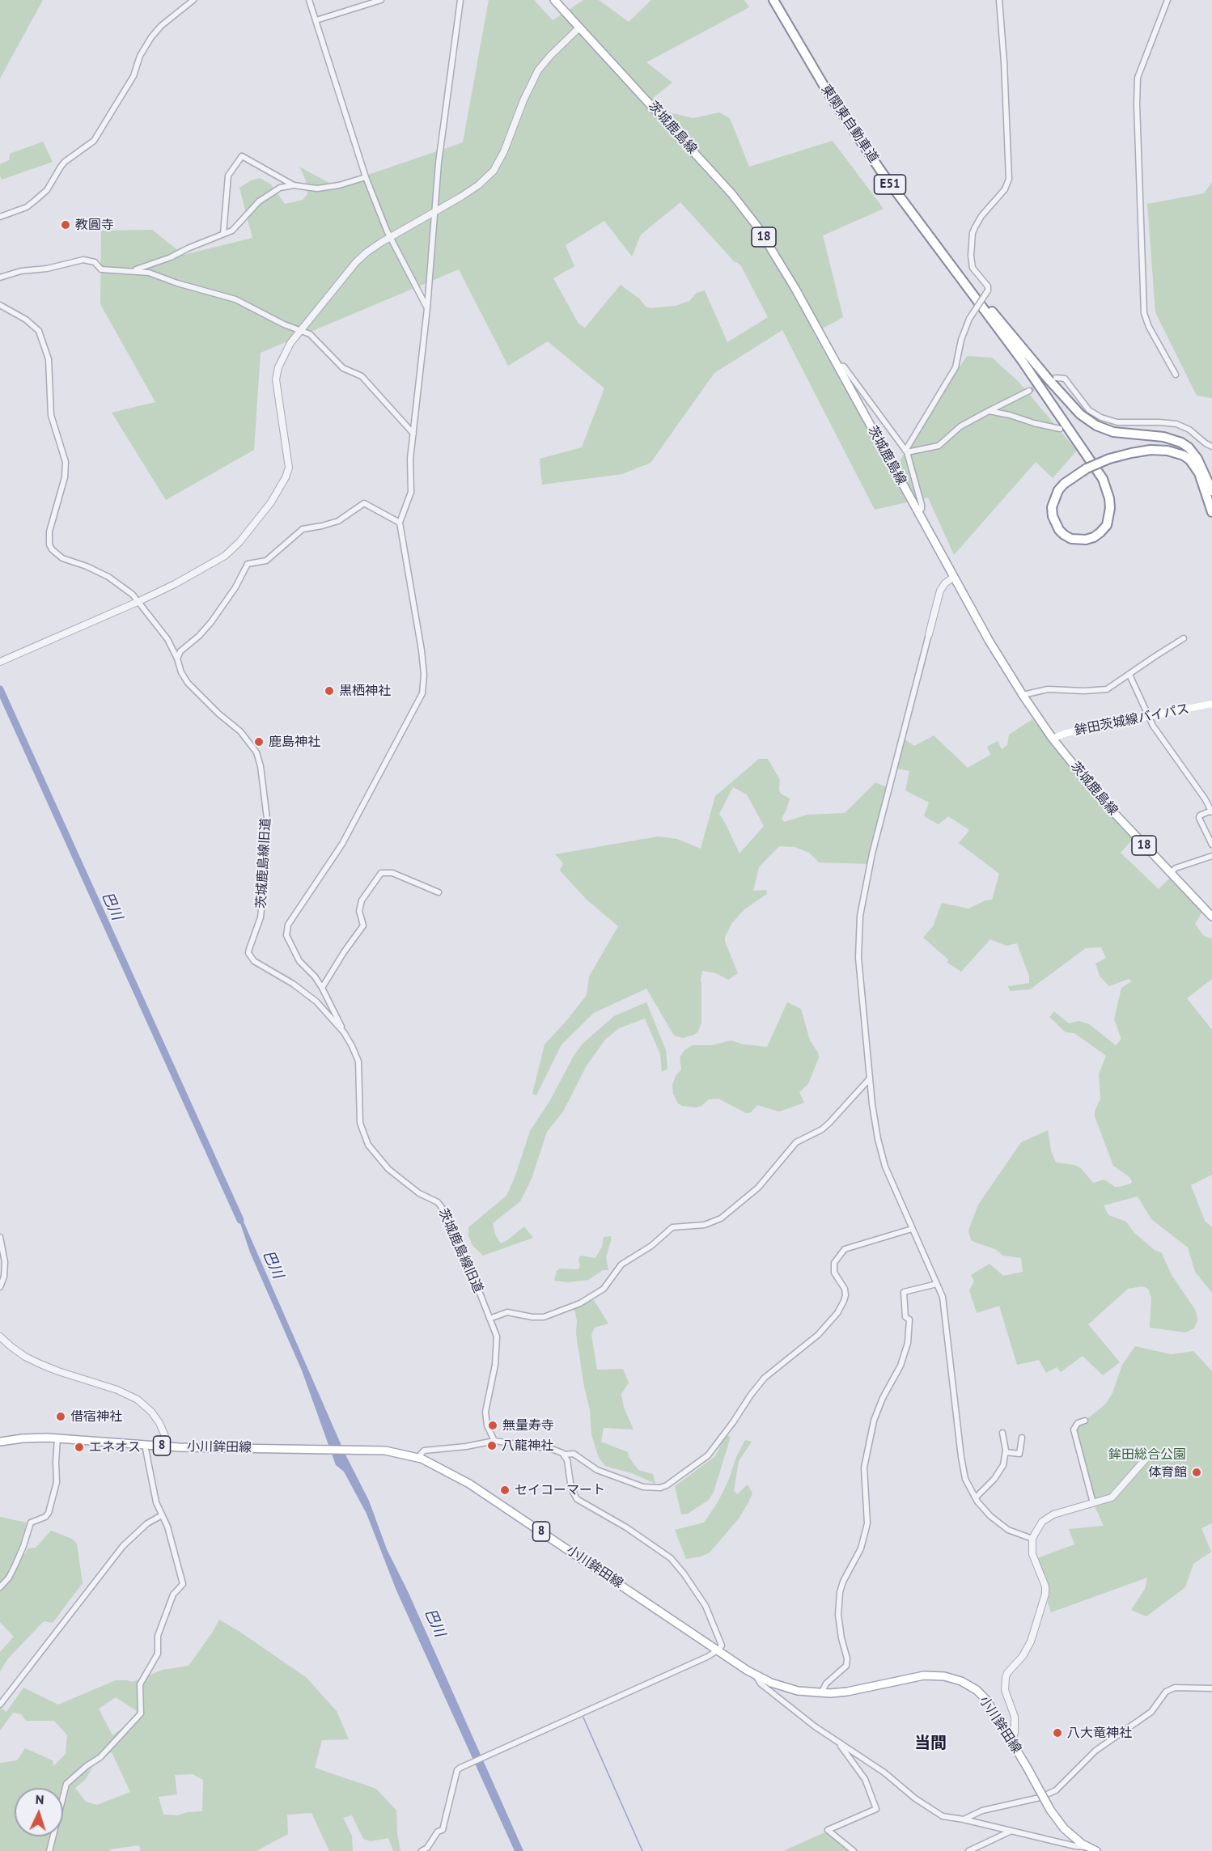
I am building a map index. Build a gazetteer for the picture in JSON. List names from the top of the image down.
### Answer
{
  "streets": {
    "highway": ["東関東自動車道", "E51"],
    "main road": [
      "茨城鹿島線",
      "18",
      "鉾田茨城線バイパス",
      "8",
      "小川鉾田線"
    ],
    "street": ["茨城鹿島線旧道"]
  },
  "crossings": [
    ["茨城鹿島線", "鉾田茨城線バイパス"]
  ],
  "districts": ["当間"],
  "water": ["巴川"],
  "parks": ["鉾田総合公園"],
  "places": [
    "教圓寺",
    "黒栖神社",
    "鹿島神社",
    "借宿神社",
    "無量寿寺",
    "八龍神社",
    "エネオス",
    "体育館",
    "セイコーマート",
    "八大竜神社"
  ],
  "north": "top"
}
